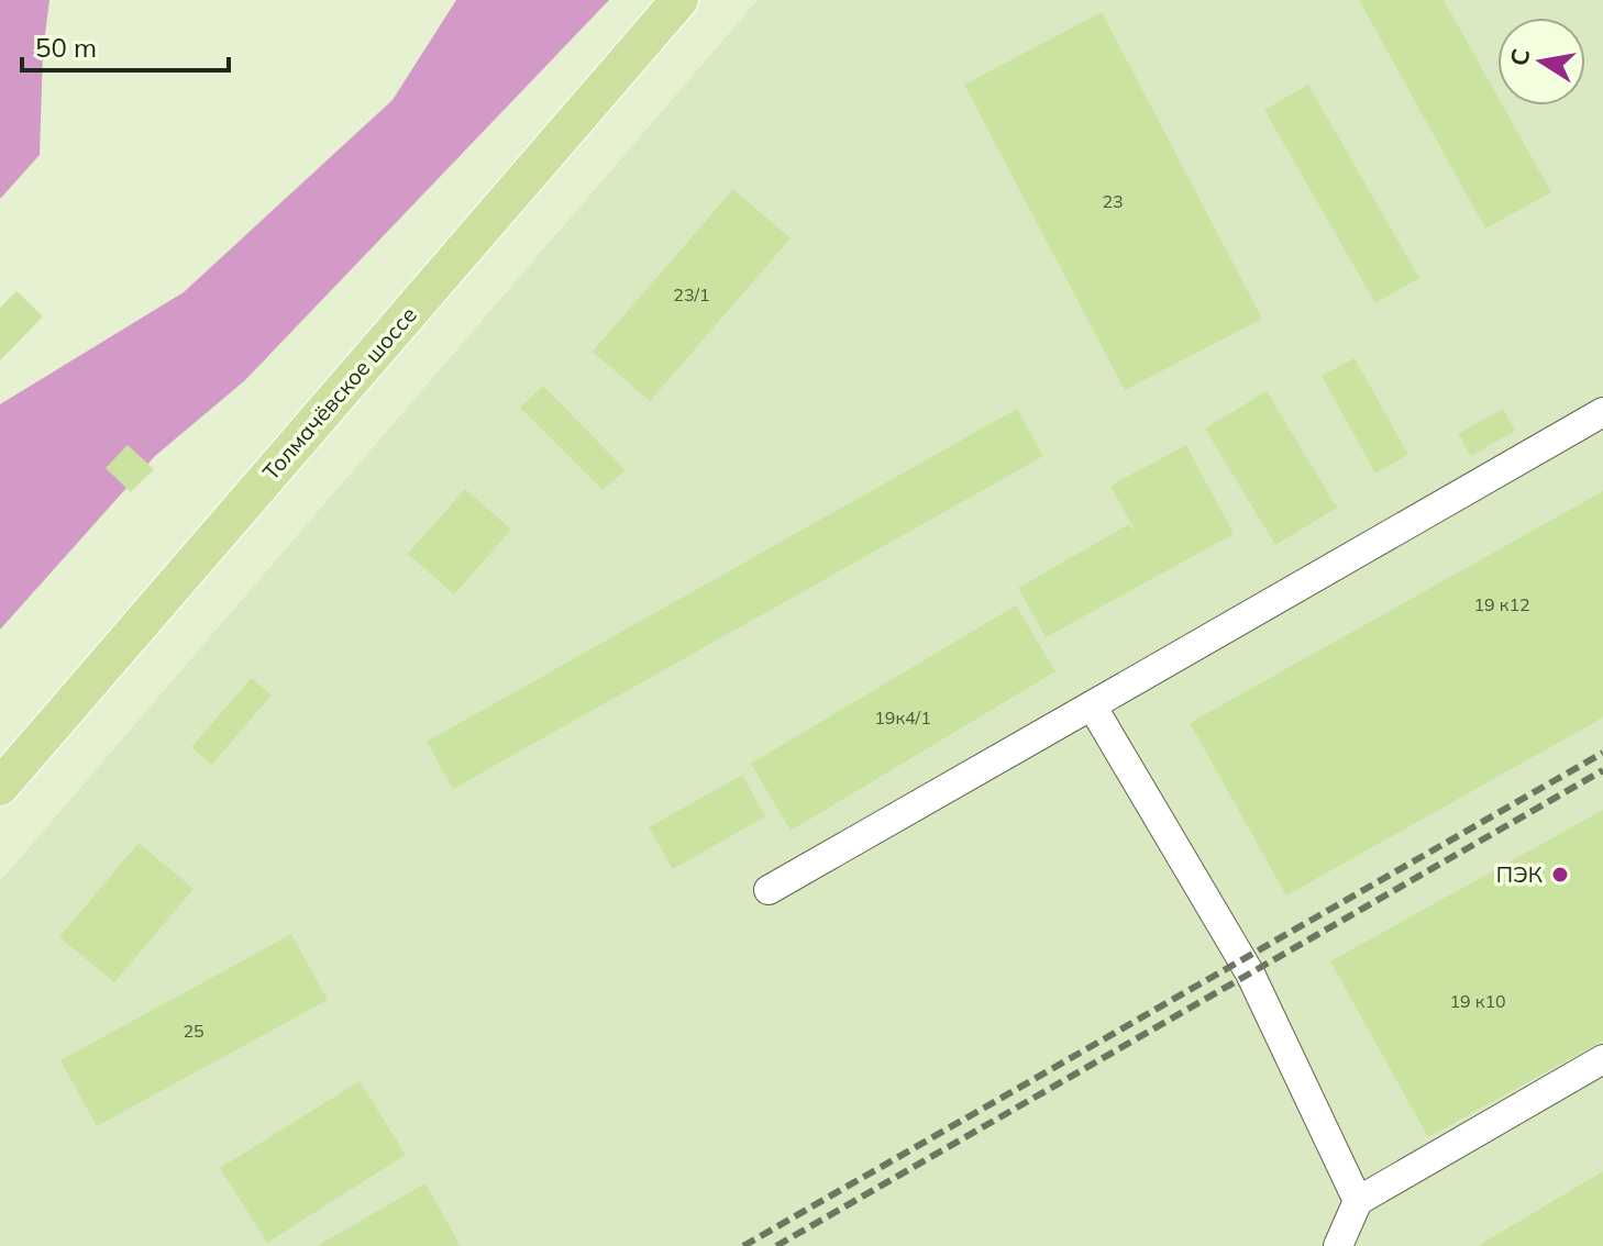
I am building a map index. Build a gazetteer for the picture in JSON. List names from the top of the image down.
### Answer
{
  "streets": {
    "main road": ["Толмачёвское шоссе"]
  },
  "places": ["ПЭК"],
  "house_numbers": [
    "23",
    "23/1",
    "19 к12",
    "19к4/1",
    "19 к10",
    "25"
  ],
  "scale_bar": "50 m",
  "north": "left"
}
